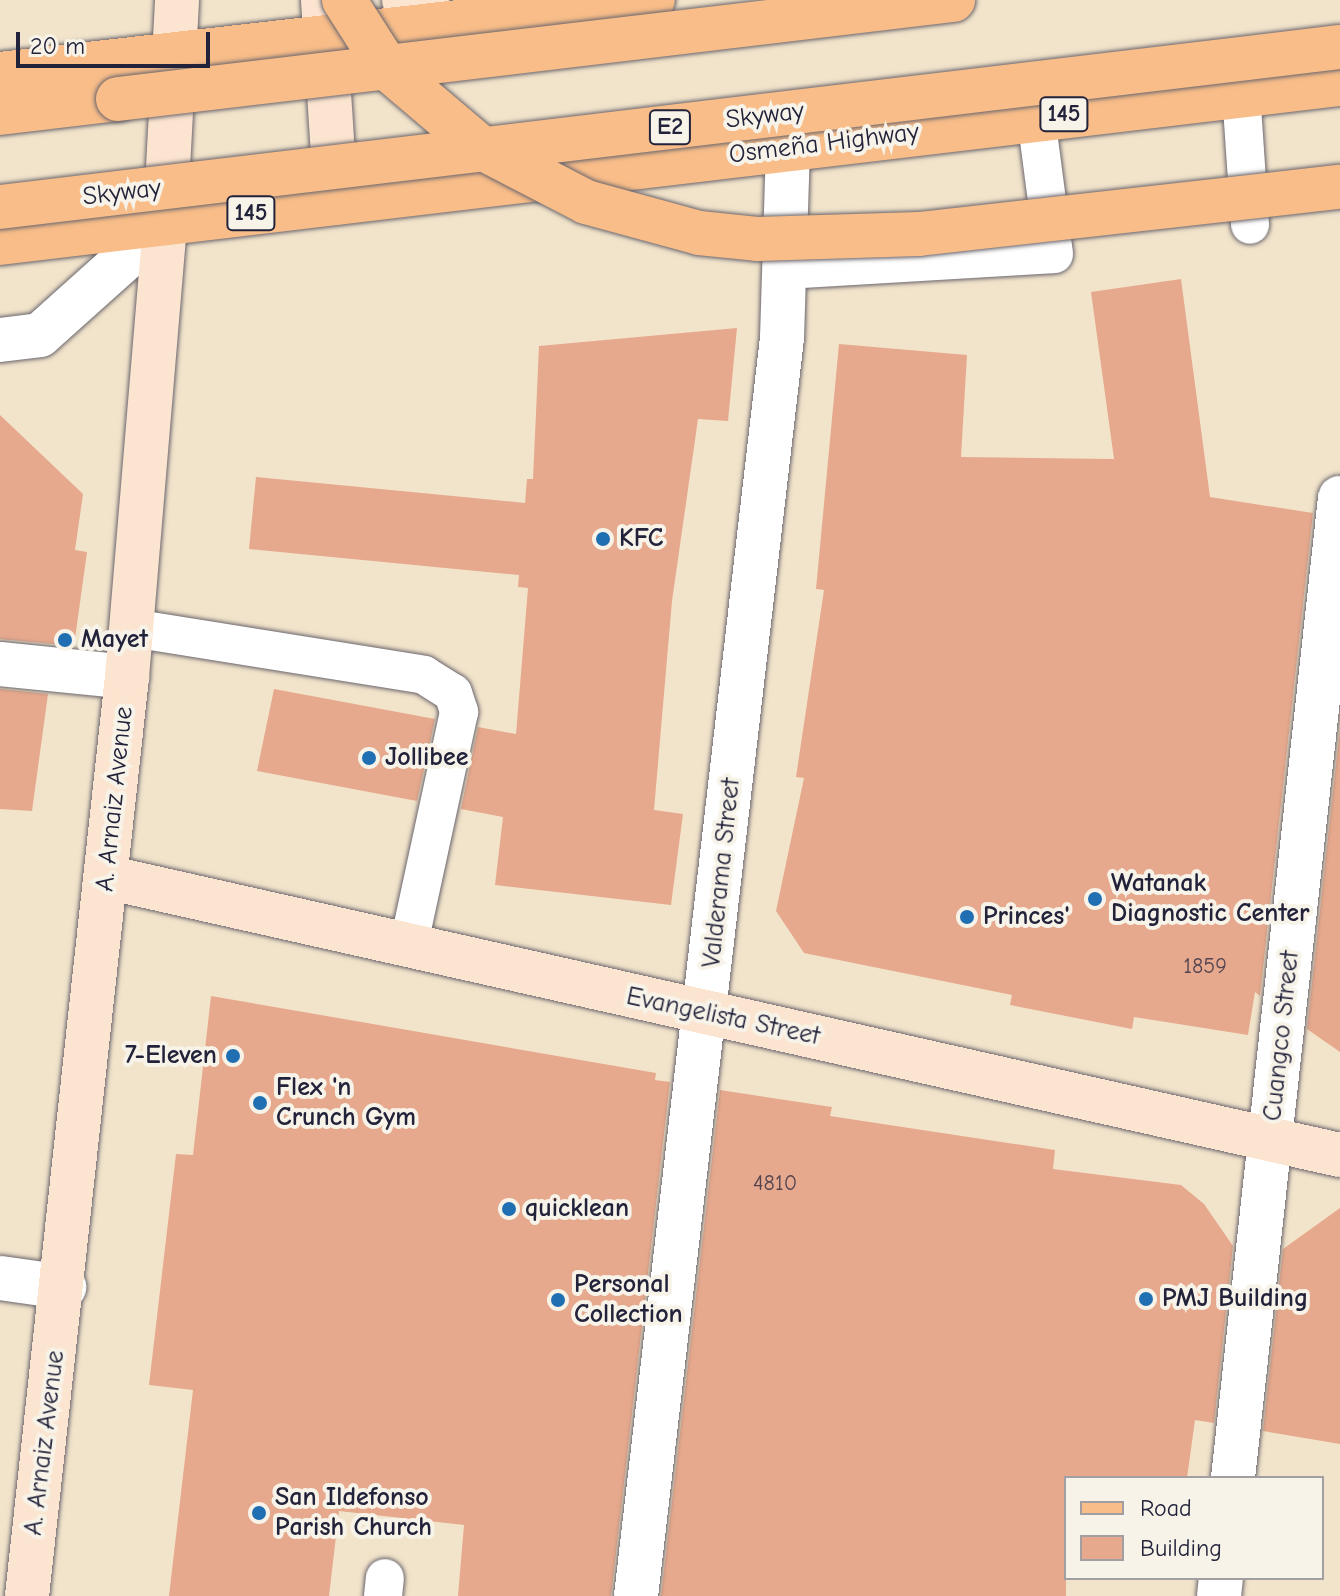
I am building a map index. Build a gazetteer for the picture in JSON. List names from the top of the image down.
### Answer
{
  "streets": {
    "main road": [
      "145",
      "Skyway",
      "E2",
      "Osmeña Highway",
      "A. Arnaiz Avenue",
      "Evangelista Street"
    ],
    "street": ["Valderama Street", "Cuangco Street"]
  },
  "crossings": [
    ["Osmeña Highway", "A. Arnaiz Avenue"],
    ["Osmeña Highway", "Valderama Street"],
    ["A. Arnaiz Avenue", "Evangelista Street"],
    ["Valderama Street", "Evangelista Street"],
    ["Evangelista Street", "Cuangco Street"]
  ],
  "places": [
    "KFC",
    "Mayet",
    "Jollibee",
    "Watanak Diagnostic Center",
    "Princes'",
    "7-Eleven",
    "Flex 'n Crunch Gym",
    "quicklean",
    "PMJ Building",
    "Personal Collection",
    "San Ildefonso Parish Church"
  ],
  "house_numbers": ["1859", "4810"],
  "legend": ["Road", "Building"],
  "scale_bar": "20 m"
}
